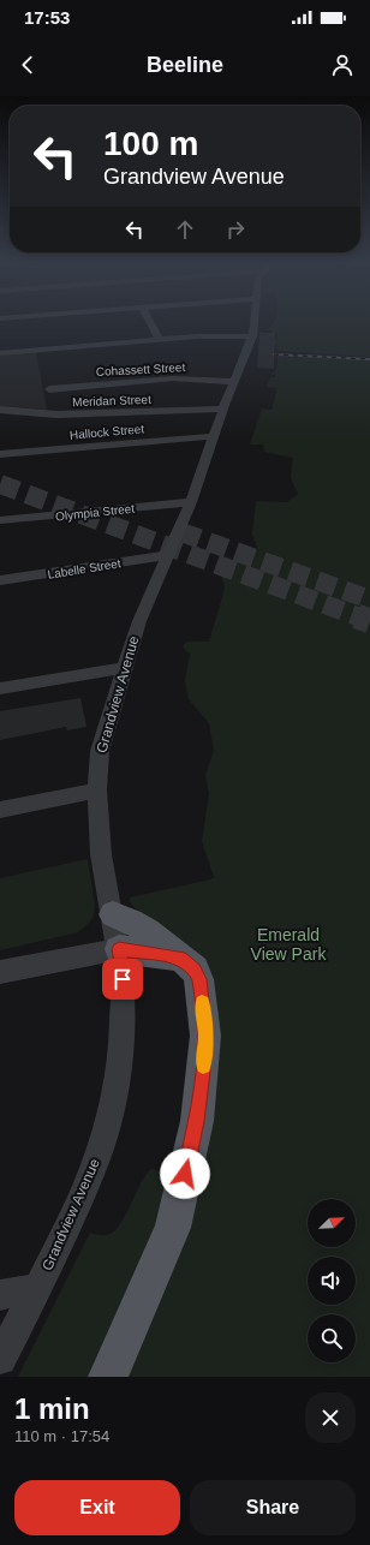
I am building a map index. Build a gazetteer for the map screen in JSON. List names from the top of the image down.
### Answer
{
  "streets": {
    "street": [
      "Cohassett Street",
      "Meridan Street",
      "Hallock Street",
      "Olympia Street",
      "Labelle Street",
      "Grandview Avenue"
    ]
  },
  "crossings": [
    ["Cohassett Street", "Meridan Street"],
    ["Cohassett Street", "Grandview Avenue"],
    ["Meridan Street", "Grandview Avenue"],
    ["Hallock Street", "Grandview Avenue"],
    ["Olympia Street", "Grandview Avenue"],
    ["Labelle Street", "Grandview Avenue"]
  ],
  "parks": ["Emerald View Park"],
  "north": "top right",
  "page": {
    "status": "17:53",
    "header": "Beeline",
    "turn": ["100 m", "Grandview Avenue"],
    "heading": ["1 min", "110 m · 17:54"],
    "buttons": ["Exit", "Share"]
  }
}
